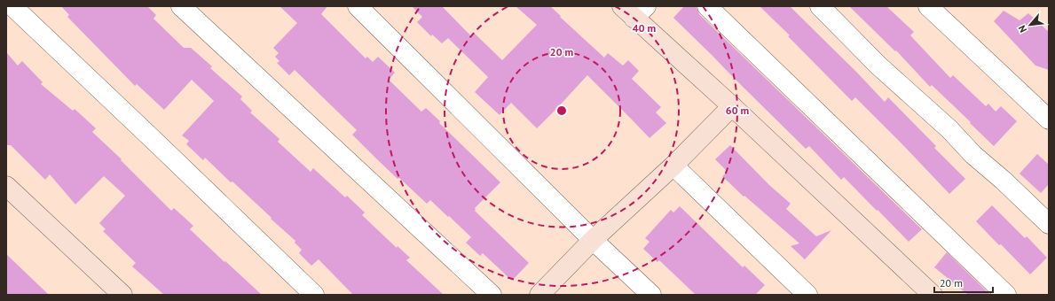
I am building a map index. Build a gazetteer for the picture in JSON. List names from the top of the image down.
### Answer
{
  "scale_bar": "20 m",
  "north": "bottom left",
  "rings": ["40 m", "20 m", "60 m"]
}
